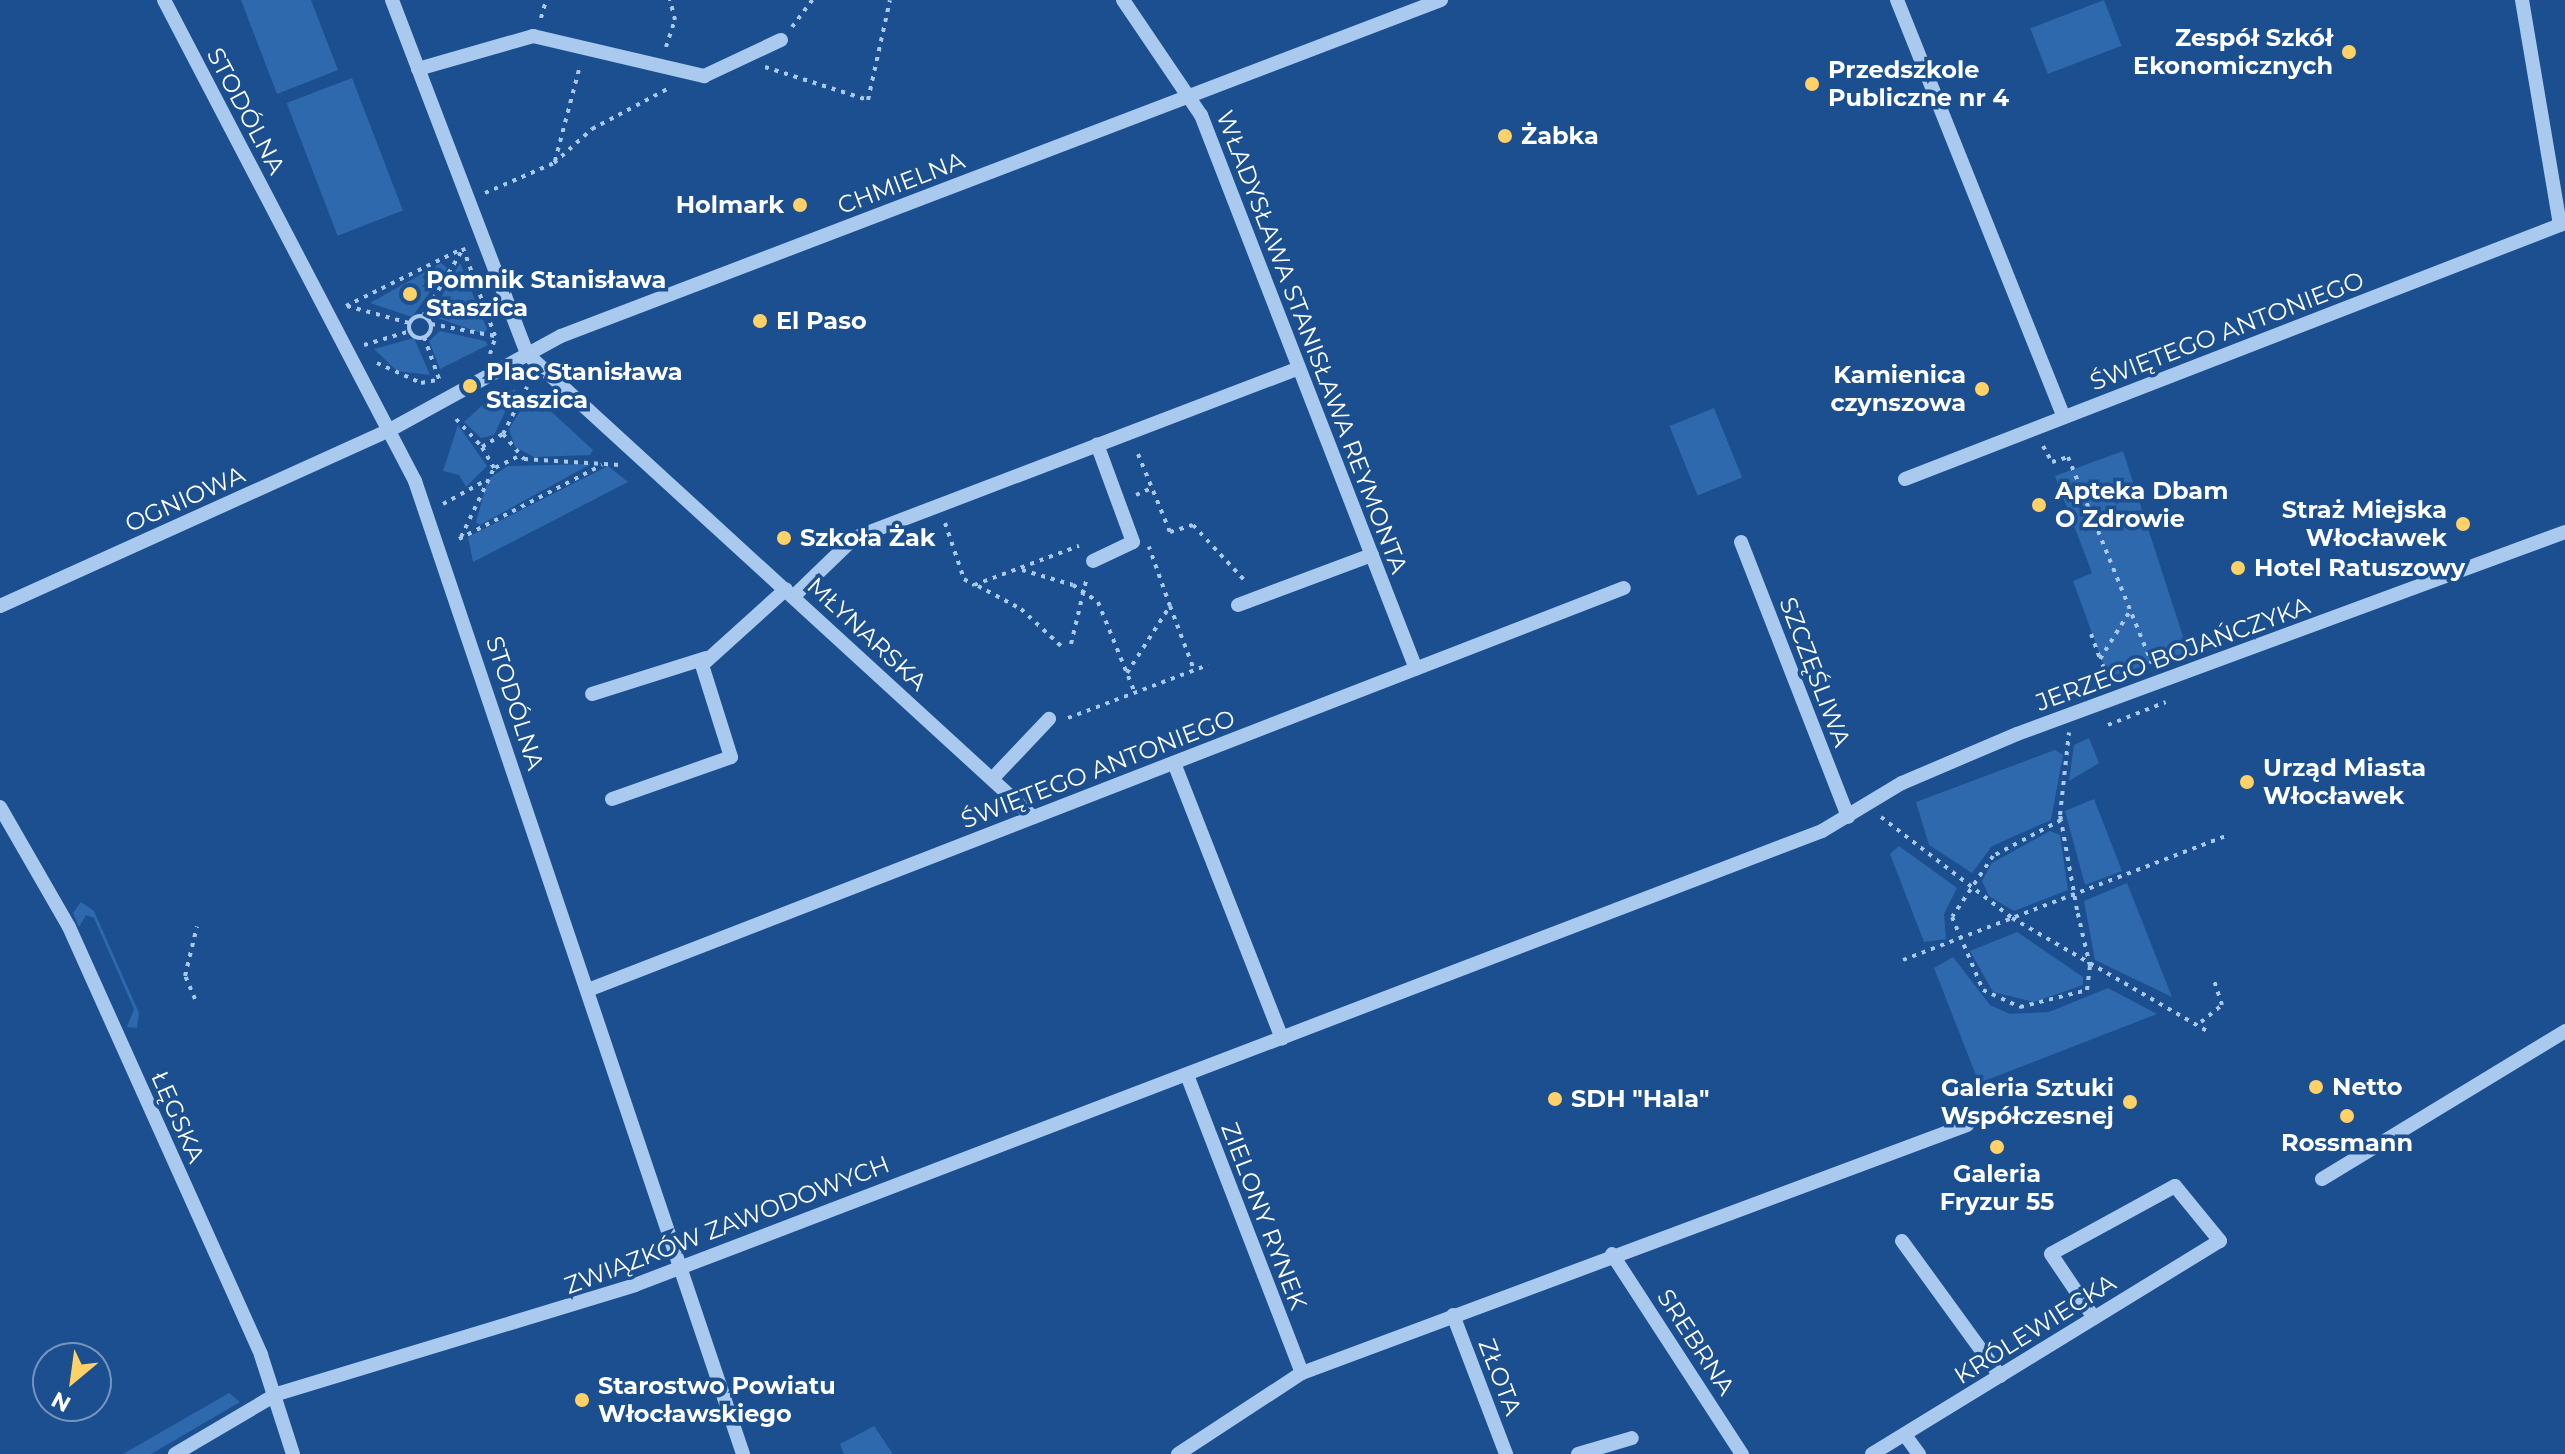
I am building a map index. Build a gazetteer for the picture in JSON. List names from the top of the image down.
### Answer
{
  "streets": {
    "street": [
      "STODÓLNA",
      "CHMIELNA",
      "ŚWIĘTEGO ANTONIEGO",
      "WŁADYSŁAWA STANISŁAWA REYMONTA",
      "OGNIOWA",
      "MŁYNARSKA",
      "JERZEGO BOJAŃCZYKA",
      "SZCZĘŚLIWA",
      "ŁĘGSKA",
      "ZIELONY RYNEK",
      "ZWIĄZKÓW ZAWODOWYCH",
      "KRÓLEWIECKA",
      "SREBRNA",
      "ZŁOTA"
    ]
  },
  "crossings": [
    ["STODÓLNA", "CHMIELNA"],
    ["STODÓLNA", "ŚWIĘTEGO ANTONIEGO"],
    ["STODÓLNA", "OGNIOWA"],
    ["STODÓLNA", "ZWIĄZKÓW ZAWODOWYCH"],
    ["CHMIELNA", "WŁADYSŁAWA STANISŁAWA REYMONTA"],
    ["CHMIELNA", "OGNIOWA"],
    ["CHMIELNA", "MŁYNARSKA"],
    ["ŚWIĘTEGO ANTONIEGO", "WŁADYSŁAWA STANISŁAWA REYMONTA"],
    ["ŚWIĘTEGO ANTONIEGO", "MŁYNARSKA"],
    ["JERZEGO BOJAŃCZYKA", "SZCZĘŚLIWA"],
    ["ŁĘGSKA", "ZWIĄZKÓW ZAWODOWYCH"],
    ["ZIELONY RYNEK", "ZWIĄZKÓW ZAWODOWYCH"]
  ],
  "places": [
    "Zespół Szkół Ekonomicznych",
    "Przedszkole Publiczne nr 4",
    "Żabka",
    "Holmark",
    "Pomnik Stanisława Staszica",
    "El Paso",
    "Plac Stanisława Staszica",
    "Kamienica czynszowa",
    "Apteka Dbam O Zdrowie",
    "Straż Miejska Włocławek",
    "Szkoła Żak",
    "Hotel Ratuszowy",
    "Urząd Miasta Włocławek",
    "Netto",
    "SDH \"Hala\"",
    "Galeria Sztuki Współczesnej",
    "Rossmann",
    "Galeria Fryzur 55",
    "Starostwo Powiatu Włocławskiego"
  ],
  "north": "bottom left"
}
